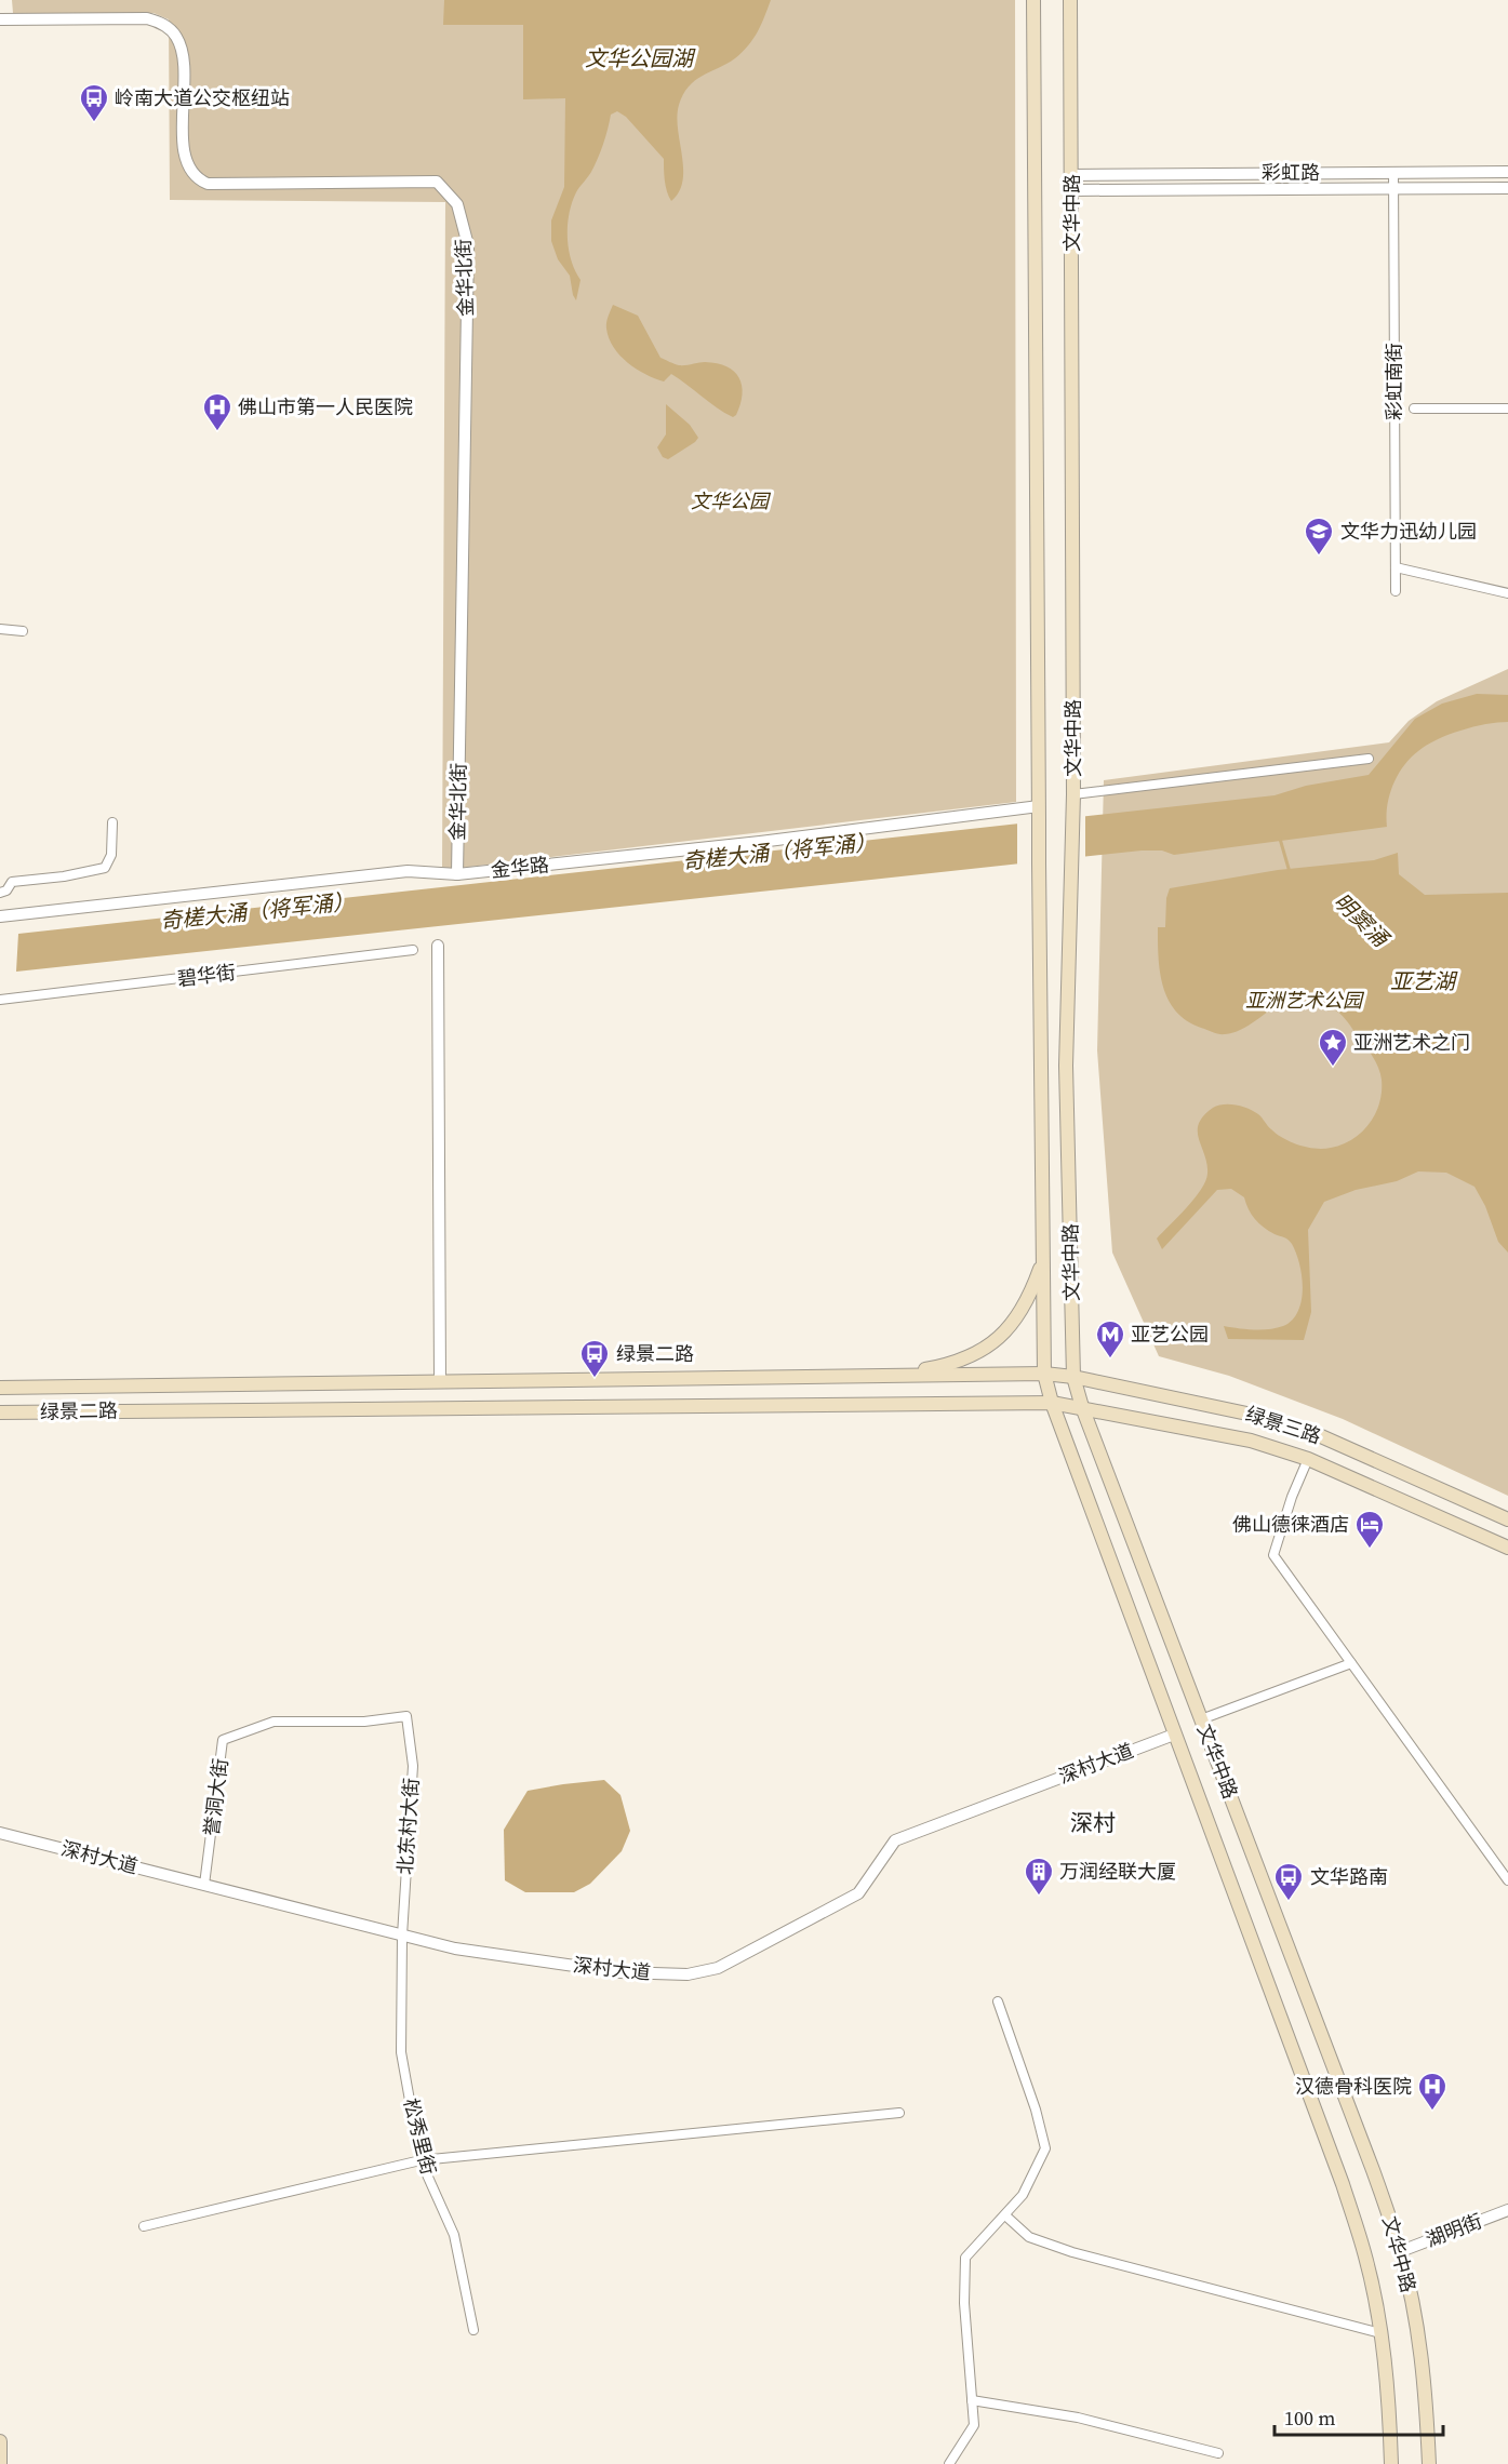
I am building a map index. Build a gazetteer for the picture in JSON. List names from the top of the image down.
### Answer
{
  "streets": {
    "main road": ["文华中路", "绿景二路", "绿景三路"],
    "street": [
      "彩虹路",
      "金华北街",
      "彩虹南街",
      "金华路",
      "碧华街",
      "深村大道",
      "誉洞大街",
      "北东村大街",
      "松秀里街",
      "湖明街"
    ]
  },
  "crossings": [
    ["彩虹路", "文华中路"],
    ["彩虹路", "彩虹南街"],
    ["文华中路", "金华路"],
    ["文华中路", "绿景二路"],
    ["文华中路", "绿景三路"],
    ["文华中路", "深村大道"],
    ["文华中路", "湖明街"],
    ["金华北街", "金华路"],
    ["绿景二路", "绿景三路"],
    ["深村大道", "誉洞大街"],
    ["深村大道", "北东村大街"],
    ["深村大道", "松秀里街"],
    ["誉洞大街", "北东村大街"],
    ["北东村大街", "松秀里街"]
  ],
  "districts": ["深村"],
  "water": [
    "文华公园湖",
    "奇槎大涌（将军涌）",
    "明窦涌",
    "亚艺湖"
  ],
  "parks": ["文华公园", "亚洲艺术公园"],
  "places": {
    "bus stop": ["岭南大道公交枢纽站", "绿景二路", "文华路南"],
    "hospital": ["佛山市第一人民医院", "汉德骨科医院"],
    "school or university": ["文华力迅幼儿园"],
    "place": ["亚洲艺术之门"],
    "metro station": ["亚艺公园"],
    "hotel": ["佛山德徕酒店"],
    "building": ["万润经联大厦"]
  },
  "scale_bar": "100 m"
}
